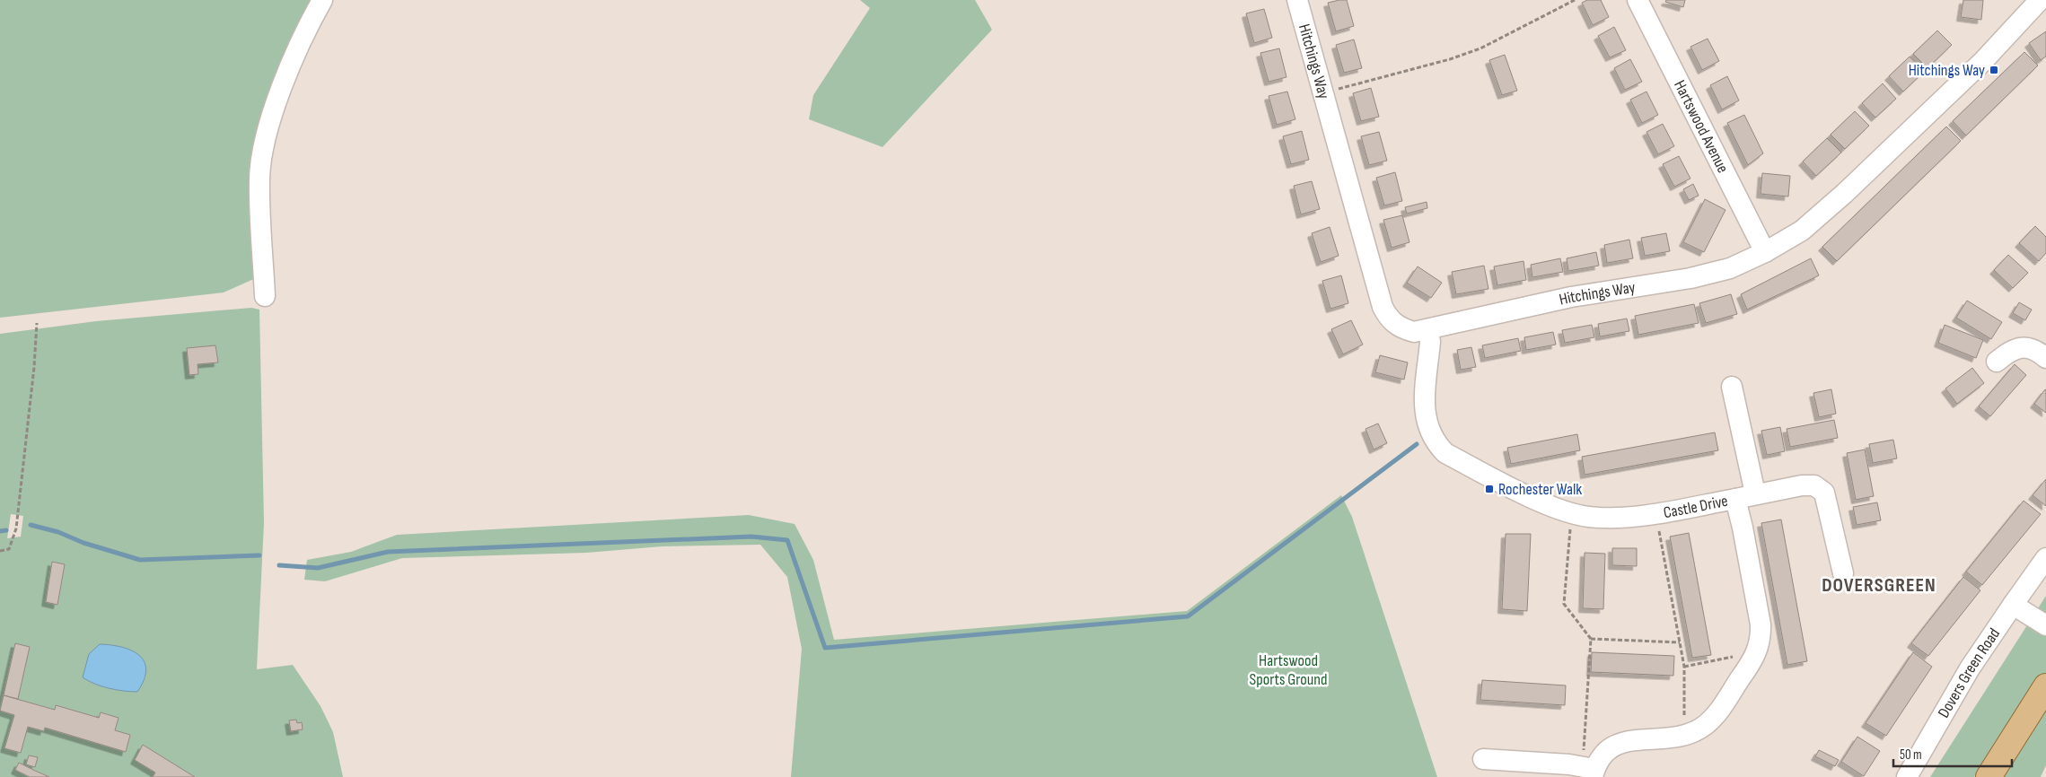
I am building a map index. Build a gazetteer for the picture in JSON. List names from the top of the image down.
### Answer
{
  "streets": {
    "street": [
      "Hitchings Way",
      "Hartswood Avenue",
      "Castle Drive",
      "Dovers Green Road"
    ]
  },
  "crossings": [
    ["Hitchings Way", "Hartswood Avenue"],
    ["Hitchings Way", "Castle Drive"]
  ],
  "districts": ["DOVERSGREEN"],
  "parks": ["Hartswood Sports Ground"],
  "places": {
    "transit": ["Hitchings Way", "Rochester Walk"]
  },
  "scale_bar": "50 m"
}
